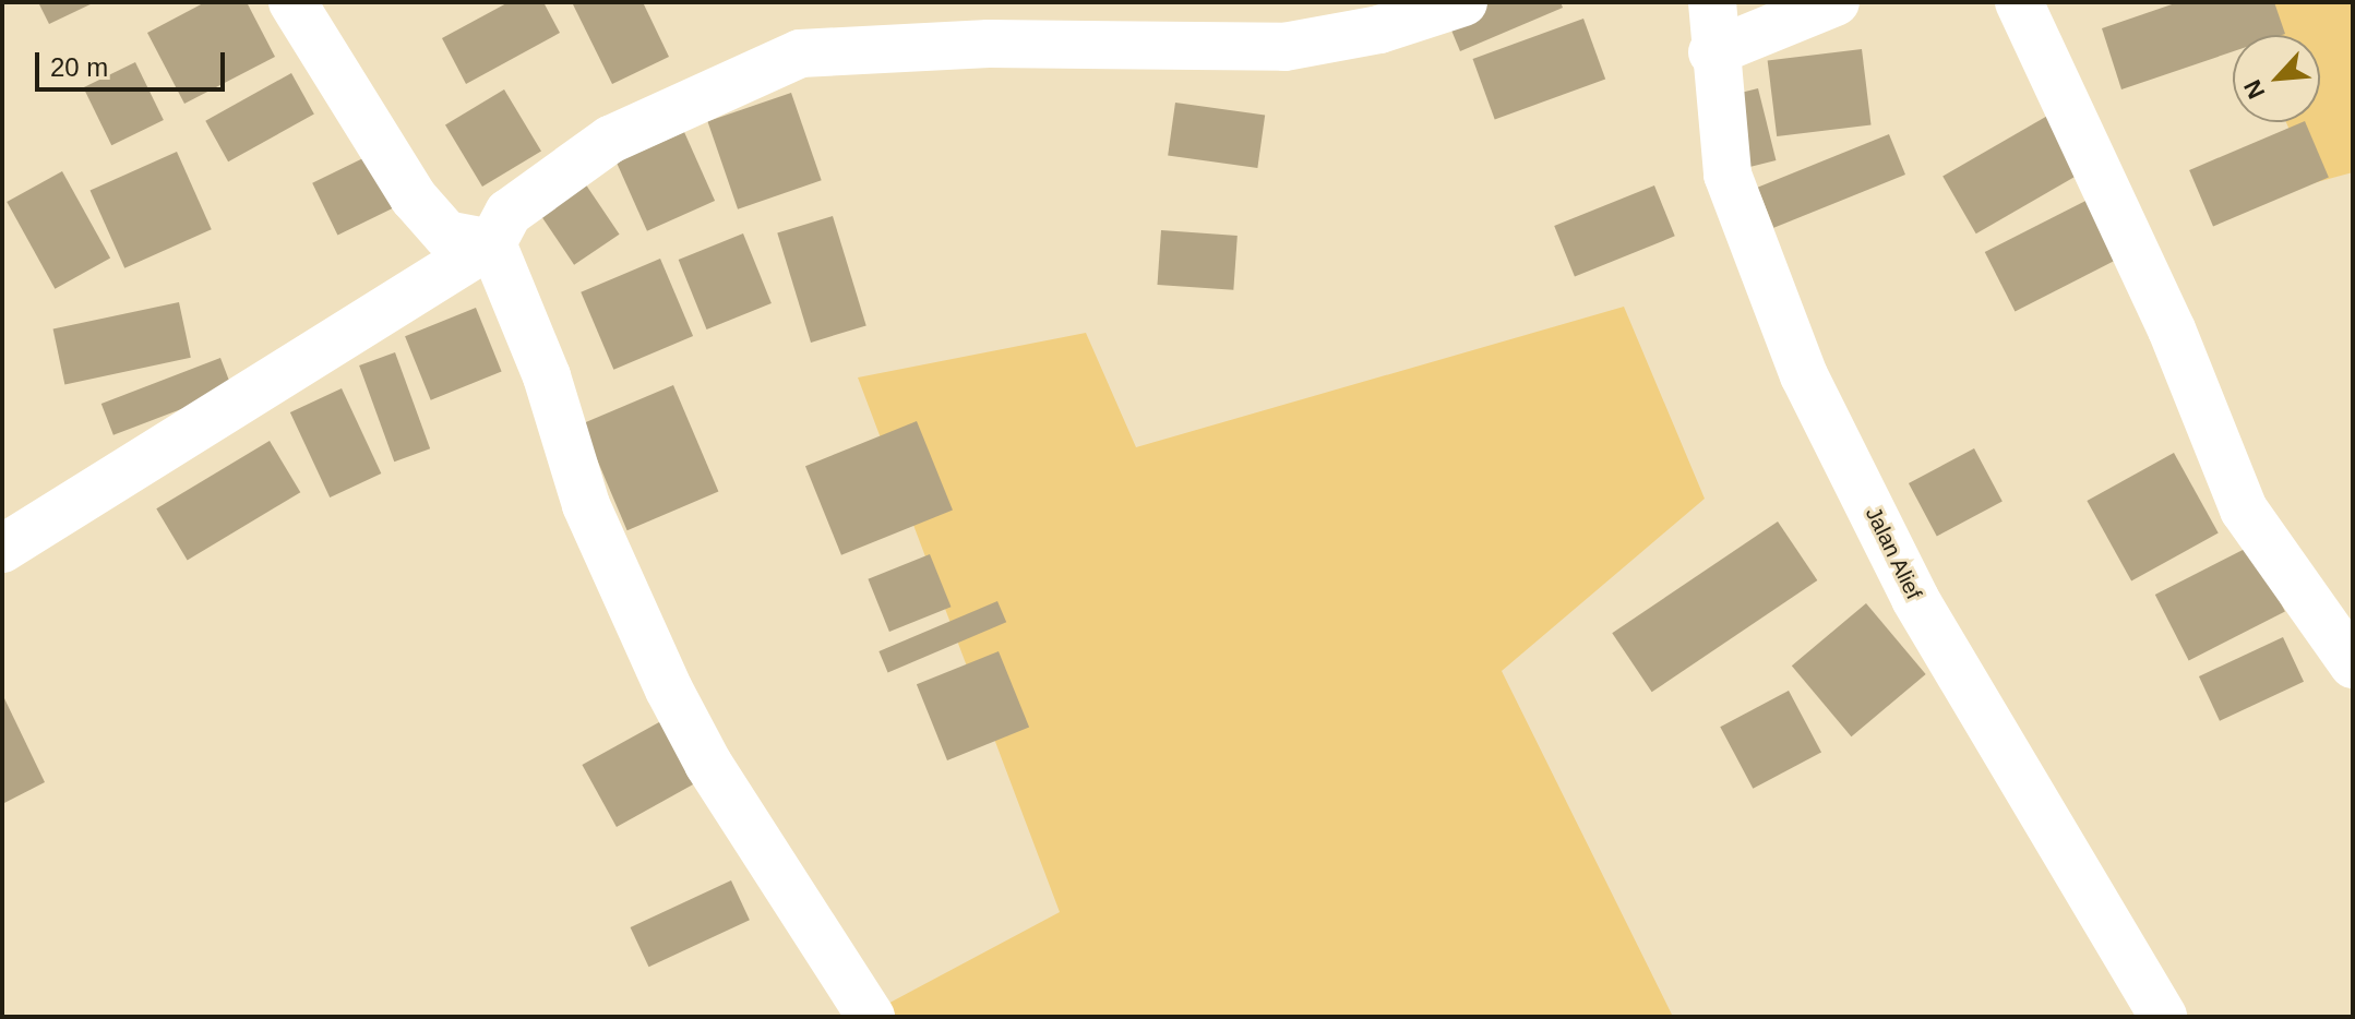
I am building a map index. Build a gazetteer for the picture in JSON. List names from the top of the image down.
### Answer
{
  "streets": {
    "street": ["Jalan Alief"]
  },
  "scale_bar": "20 m",
  "north": "bottom left"
}
